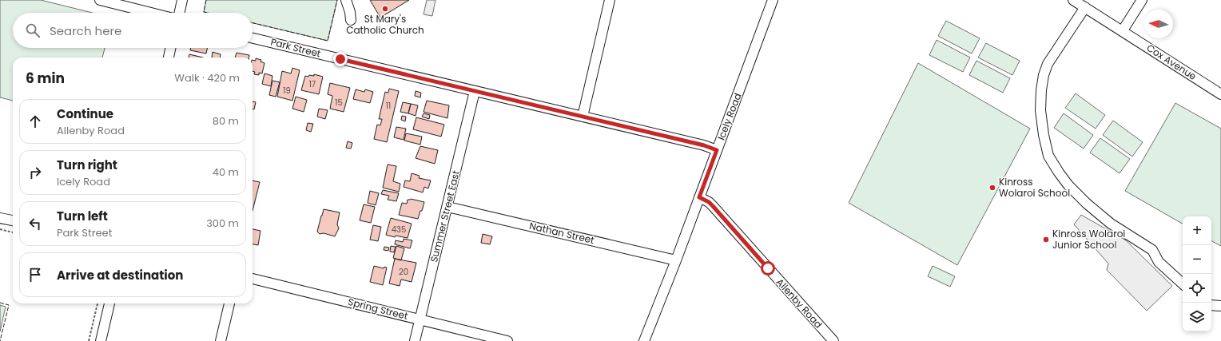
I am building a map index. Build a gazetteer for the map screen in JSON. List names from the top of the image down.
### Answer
{
  "streets": {
    "street": [
      "Park Street",
      "Cox Avenue",
      "Icely Road",
      "Summer Street East",
      "Nathan Street",
      "Allenby Road",
      "Spring Street"
    ]
  },
  "crossings": [
    ["Park Street", "Icely Road"],
    ["Park Street", "Summer Street East"],
    ["Icely Road", "Nathan Street"],
    ["Icely Road", "Allenby Road"],
    ["Summer Street East", "Nathan Street"],
    ["Summer Street East", "Spring Street"]
  ],
  "places": ["St Mary's Catholic Church", "Kinross Wolaroi School", "Kinross Wolaroi Junior School"],
  "house_numbers": [
    "17",
    "19",
    "15",
    "11",
    "435",
    "20"
  ],
  "north": "left",
  "page": {
    "search": "Search here",
    "heading": ["6 min", "Walk · 420 m"],
    "list": [
      ["Continue", "Allenby Road", "80 m"],
      ["Turn right", "Icely Road", "40 m"],
      ["Turn left", "Park Street", "300 m"],
      "Arrive at destination"
    ],
    "map_buttons": ["+", "−"]
  }
}
